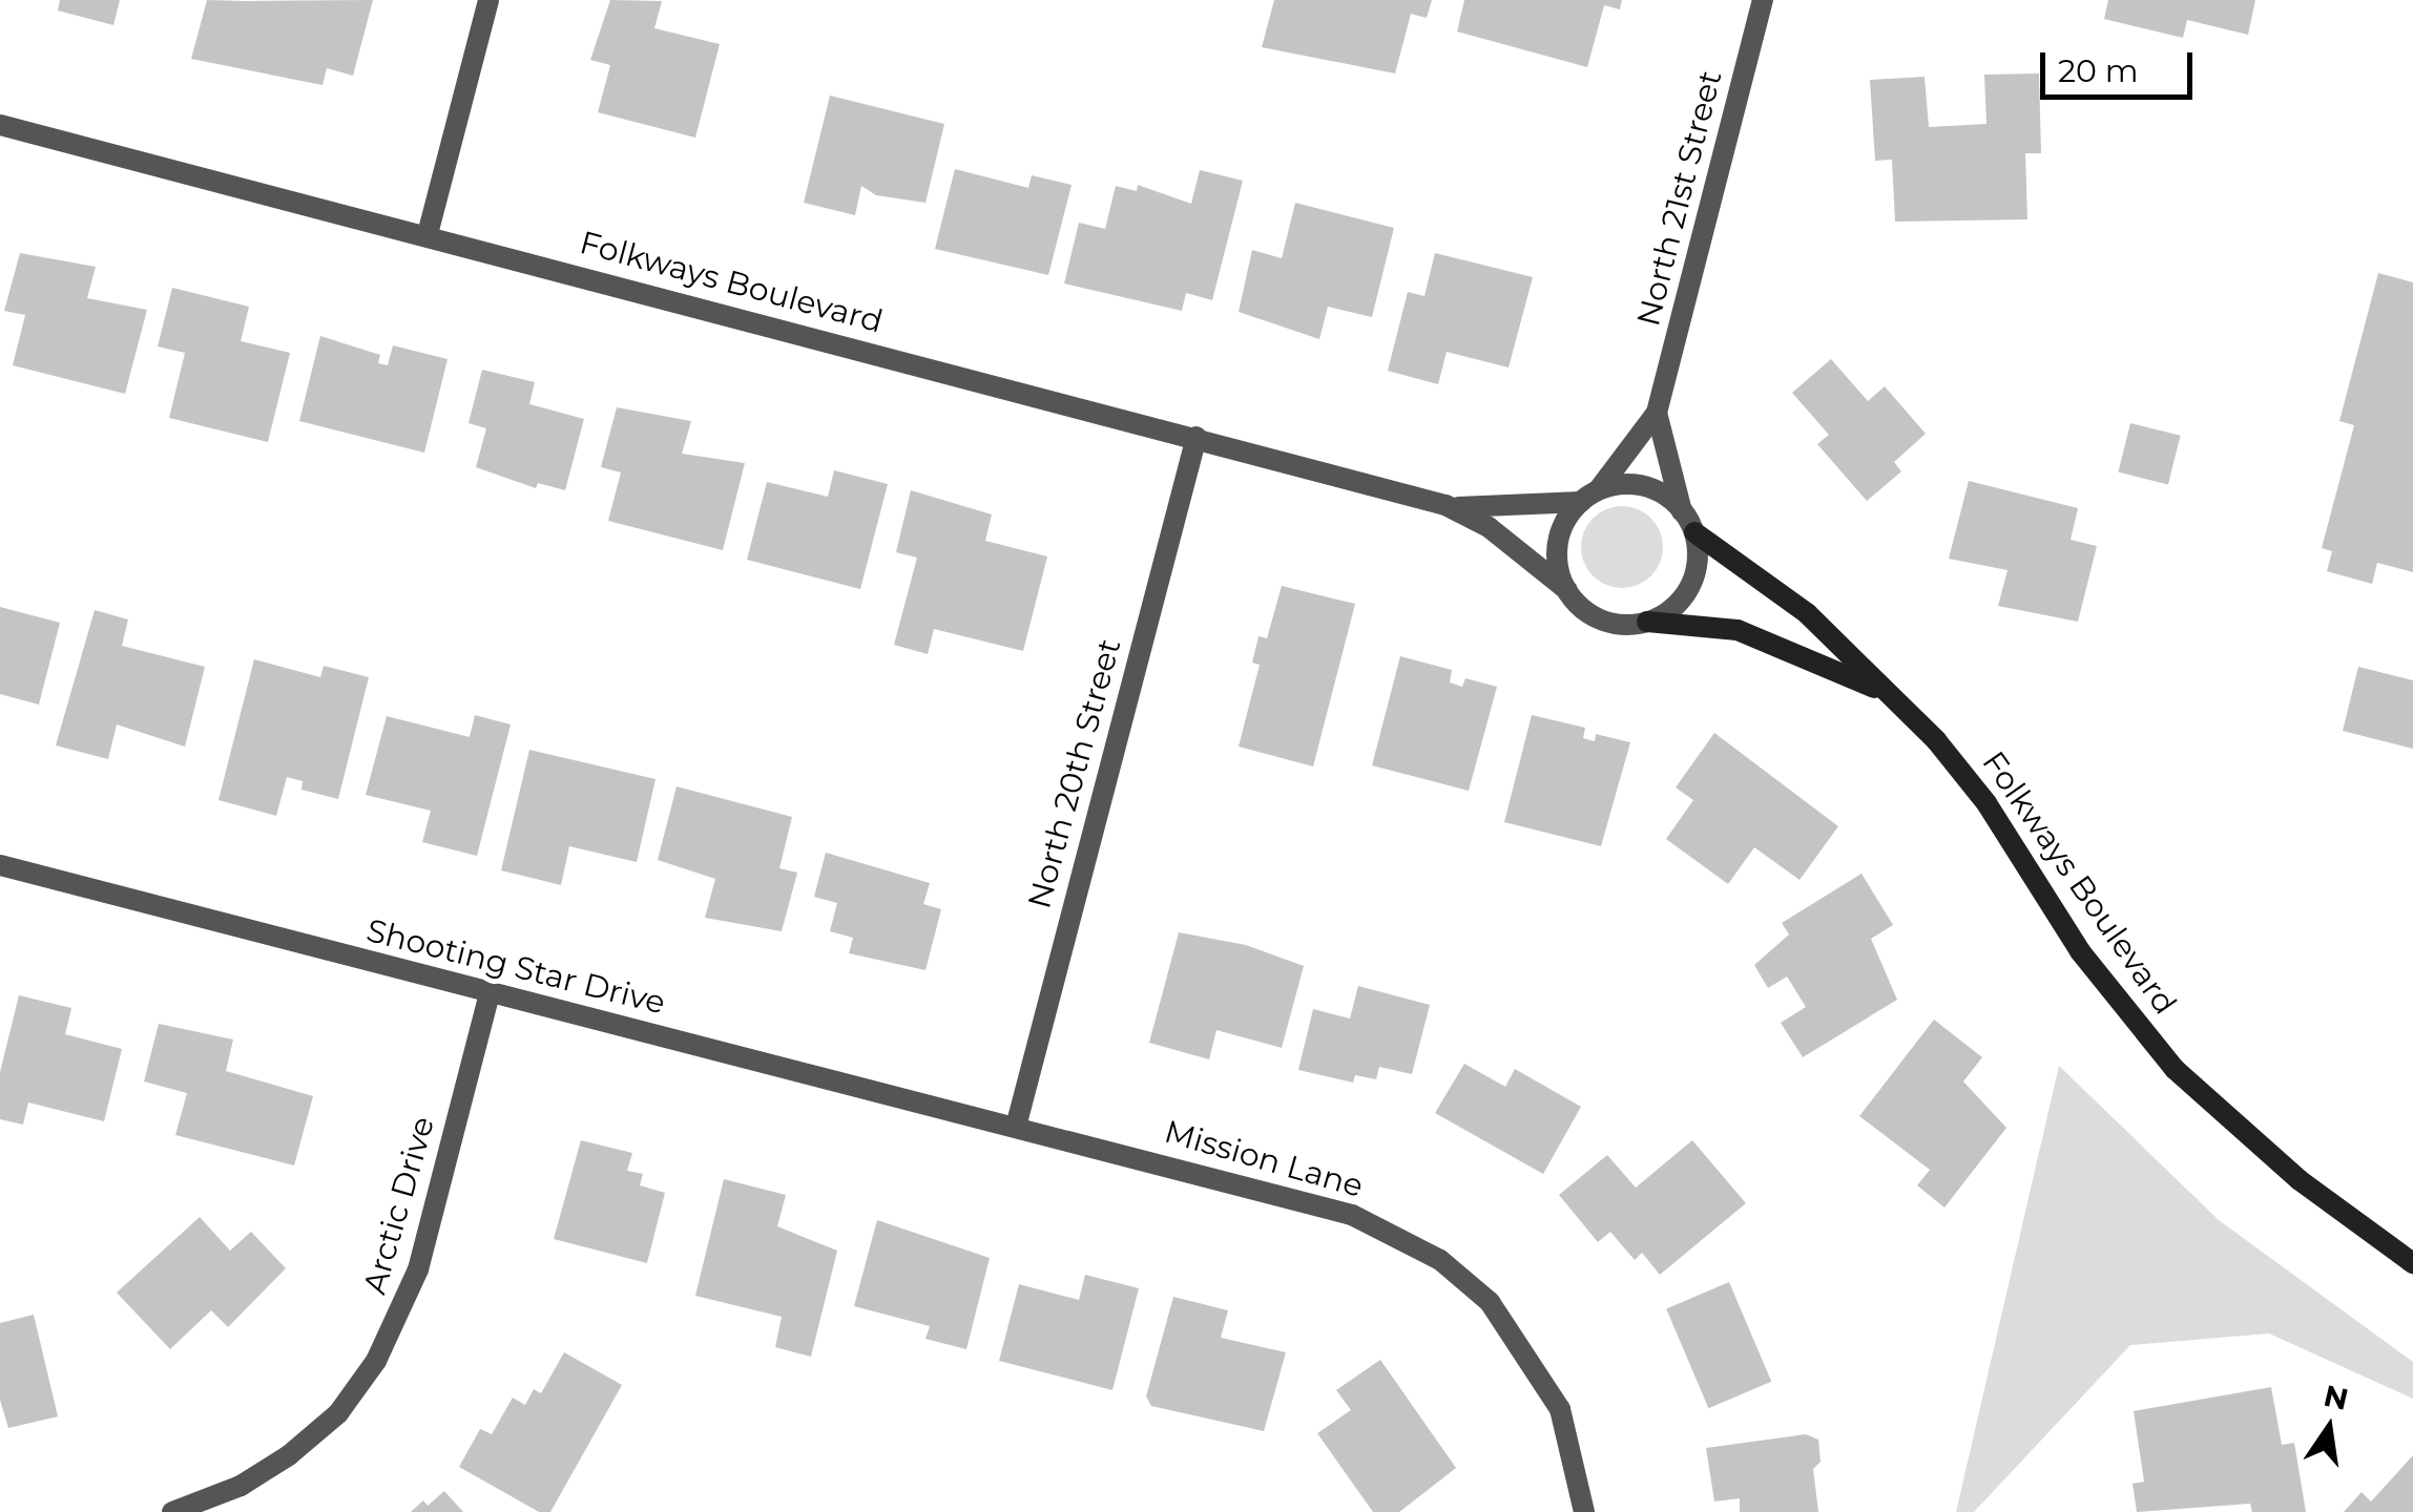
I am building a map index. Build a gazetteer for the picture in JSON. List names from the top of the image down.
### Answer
{
  "streets": {
    "street": [
      "North 21st Street",
      "Folkways Boulevard",
      "North 20th Street",
      "Shooting Star Drive",
      "Mission Lane",
      "Arctic Drive"
    ]
  },
  "crossings": [
    ["North 21st Street", "Folkways Boulevard"],
    ["Folkways Boulevard", "North 20th Street"],
    ["North 20th Street", "Shooting Star Drive"],
    ["North 20th Street", "Mission Lane"],
    ["Shooting Star Drive", "Mission Lane"],
    ["Shooting Star Drive", "Arctic Drive"]
  ],
  "scale_bar": "20 m",
  "north": "top"
}
